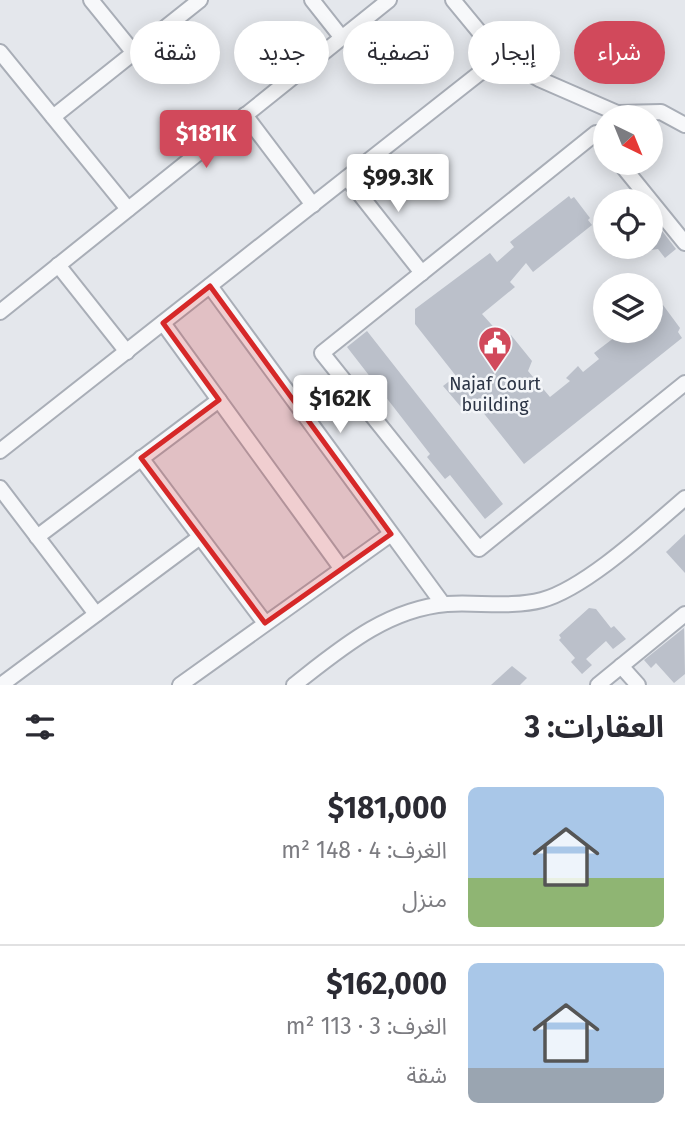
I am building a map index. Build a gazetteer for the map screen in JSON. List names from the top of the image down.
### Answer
{
  "places": {
    "public building": ["Najaf Court building"]
  },
  "north": "bottom right",
  "page": {
    "chip": [
      "شراء",
      "إيجار",
      "تصفية",
      "جديد",
      "شقة"
    ],
    "price": ["$181K", "$99.3K", "$162K"],
    "heading": "العقارات: 3",
    "list": [
      {
        "name": "$181,000",
        "note": "الغرف: 4 · 148 m² · منزل"
      },
      {
        "name": "$162,000",
        "note": "الغرف: 3 · 113 m² · شقة"
      }
    ]
  }
}
